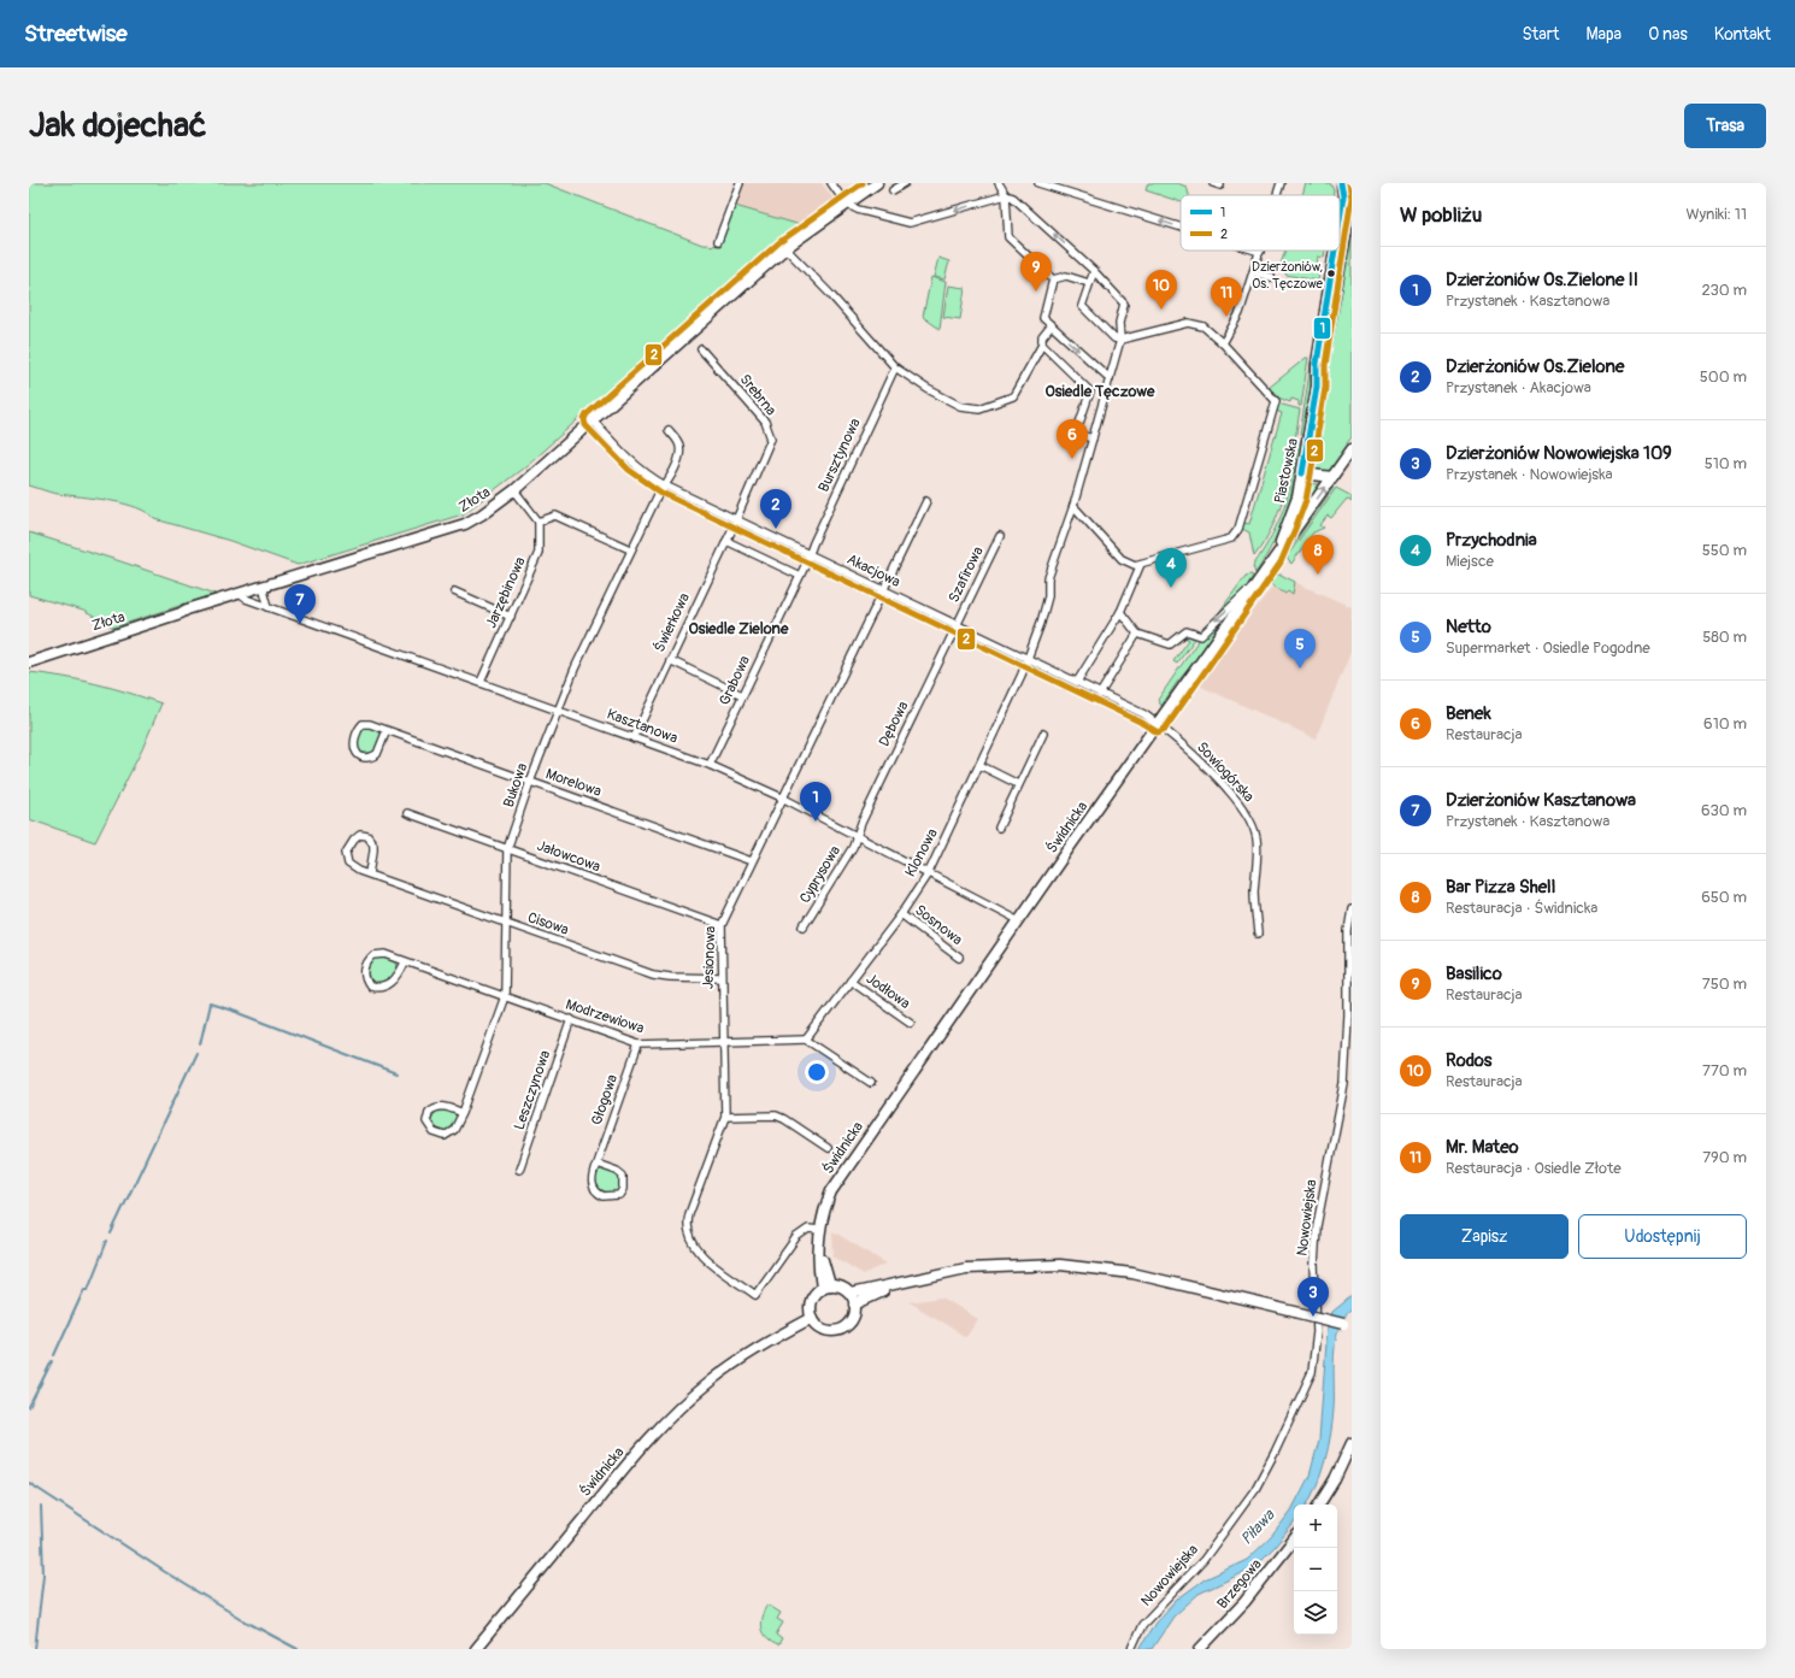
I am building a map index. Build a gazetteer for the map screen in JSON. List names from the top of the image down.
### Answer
{
  "streets": {
    "street": [
      "Srebrna",
      "Bursztynowa",
      "Piastowska",
      "Złota",
      "Akacjowa",
      "Szafirowa",
      "Jarzębinowa",
      "Świerkowa",
      "Grabowa",
      "Dębowa",
      "Kasztanowa",
      "Sowiogórska",
      "Morelowa",
      "Bukowa",
      "Świdnicka",
      "Klonowa",
      "Jałowcowa",
      "Cyprysowa",
      "Cisowa",
      "Sosnowa",
      "Jesionowa",
      "Jodłowa",
      "Modrzewiowa",
      "Leszczynowa",
      "Głogowa",
      "Nowowiejska",
      "Brzegowa"
    ]
  },
  "crossings": [
    ["Srebrna", "Akacjowa"],
    ["Srebrna", "Świerkowa"],
    ["Bursztynowa", "Akacjowa"],
    ["Bursztynowa", "Grabowa"],
    ["Piastowska", "Świdnicka"],
    ["Złota", "Akacjowa"],
    ["Złota", "Kasztanowa"],
    ["Akacjowa", "Szafirowa"],
    ["Akacjowa", "Świerkowa"],
    ["Akacjowa", "Grabowa"],
    ["Akacjowa", "Dębowa"],
    ["Akacjowa", "Sowiogórska"],
    ["Akacjowa", "Bukowa"],
    ["Akacjowa", "Świdnicka"],
    ["Akacjowa", "Klonowa"],
    ["Akacjowa", "Jesionowa"],
    ["Szafirowa", "Dębowa"],
    ["Jarzębinowa", "Kasztanowa"],
    ["Świerkowa", "Kasztanowa"],
    ["Grabowa", "Kasztanowa"],
    ["Dębowa", "Kasztanowa"],
    ["Dębowa", "Cyprysowa"],
    ["Kasztanowa", "Bukowa"],
    ["Kasztanowa", "Świdnicka"],
    ["Kasztanowa", "Klonowa"],
    ["Kasztanowa", "Cyprysowa"],
    ["Kasztanowa", "Jesionowa"],
    ["Sowiogórska", "Świdnicka"],
    ["Morelowa", "Bukowa"],
    ["Morelowa", "Jesionowa"],
    ["Bukowa", "Jałowcowa"],
    ["Bukowa", "Cisowa"],
    ["Bukowa", "Modrzewiowa"],
    ["Świdnicka", "Jesionowa"],
    ["Klonowa", "Sosnowa"],
    ["Klonowa", "Jodłowa"],
    ["Klonowa", "Modrzewiowa"],
    ["Jałowcowa", "Jesionowa"],
    ["Cisowa", "Jesionowa"],
    ["Jesionowa", "Modrzewiowa"],
    ["Modrzewiowa", "Leszczynowa"],
    ["Modrzewiowa", "Głogowa"]
  ],
  "districts": ["Osiedle Tęczowe", "Osiedle Zielone"],
  "water": ["Piława"],
  "places": ["Dzierżoniów, Os. Tęczowe"],
  "lines": ["transit line 1", "transit line 2"],
  "legend": ["1", "2"],
  "page": {
    "header": "Streetwise",
    "nav": [
      "Start",
      "Mapa",
      "O nas",
      "Kontakt"
    ],
    "buttons": [
      "Trasa",
      ["Zapisz", "Udostępnij"]
    ],
    "title": "Jak dojechać",
    "heading": ["W pobliżu", "Wyniki: 11"],
    "list": [
      {
        "mark": "1",
        "name": "Dzierżoniów Os.Zielone II",
        "note": "Przystanek · Kasztanowa",
        "value": "230 m"
      },
      {
        "mark": "2",
        "name": "Dzierżoniów Os.Zielone",
        "note": "Przystanek · Akacjowa",
        "value": "500 m"
      },
      {
        "mark": "3",
        "name": "Dzierżoniów Nowowiejska 109",
        "note": "Przystanek · Nowowiejska",
        "value": "510 m"
      },
      {
        "mark": "4",
        "name": "Przychodnia",
        "note": "Miejsce",
        "value": "550 m"
      },
      {
        "mark": "5",
        "name": "Netto",
        "note": "Supermarket · Osiedle Pogodne",
        "value": "580 m"
      },
      {
        "mark": "6",
        "name": "Benek",
        "note": "Restauracja",
        "value": "610 m"
      },
      {
        "mark": "7",
        "name": "Dzierżoniów Kasztanowa",
        "note": "Przystanek · Kasztanowa",
        "value": "630 m"
      },
      {
        "mark": "8",
        "name": "Bar Pizza Shell",
        "note": "Restauracja · Świdnicka",
        "value": "650 m"
      },
      {
        "mark": "9",
        "name": "Basilico",
        "note": "Restauracja",
        "value": "750 m"
      },
      {
        "mark": "10",
        "name": "Rodos",
        "note": "Restauracja",
        "value": "770 m"
      },
      {
        "mark": "11",
        "name": "Mr. Mateo",
        "note": "Restauracja · Osiedle Złote",
        "value": "790 m"
      }
    ],
    "pins": [
      "9",
      "10",
      "11",
      "6",
      "2",
      "8",
      "4",
      "7",
      "5",
      "1",
      "3"
    ],
    "map_buttons": ["+", "−"]
  }
}
